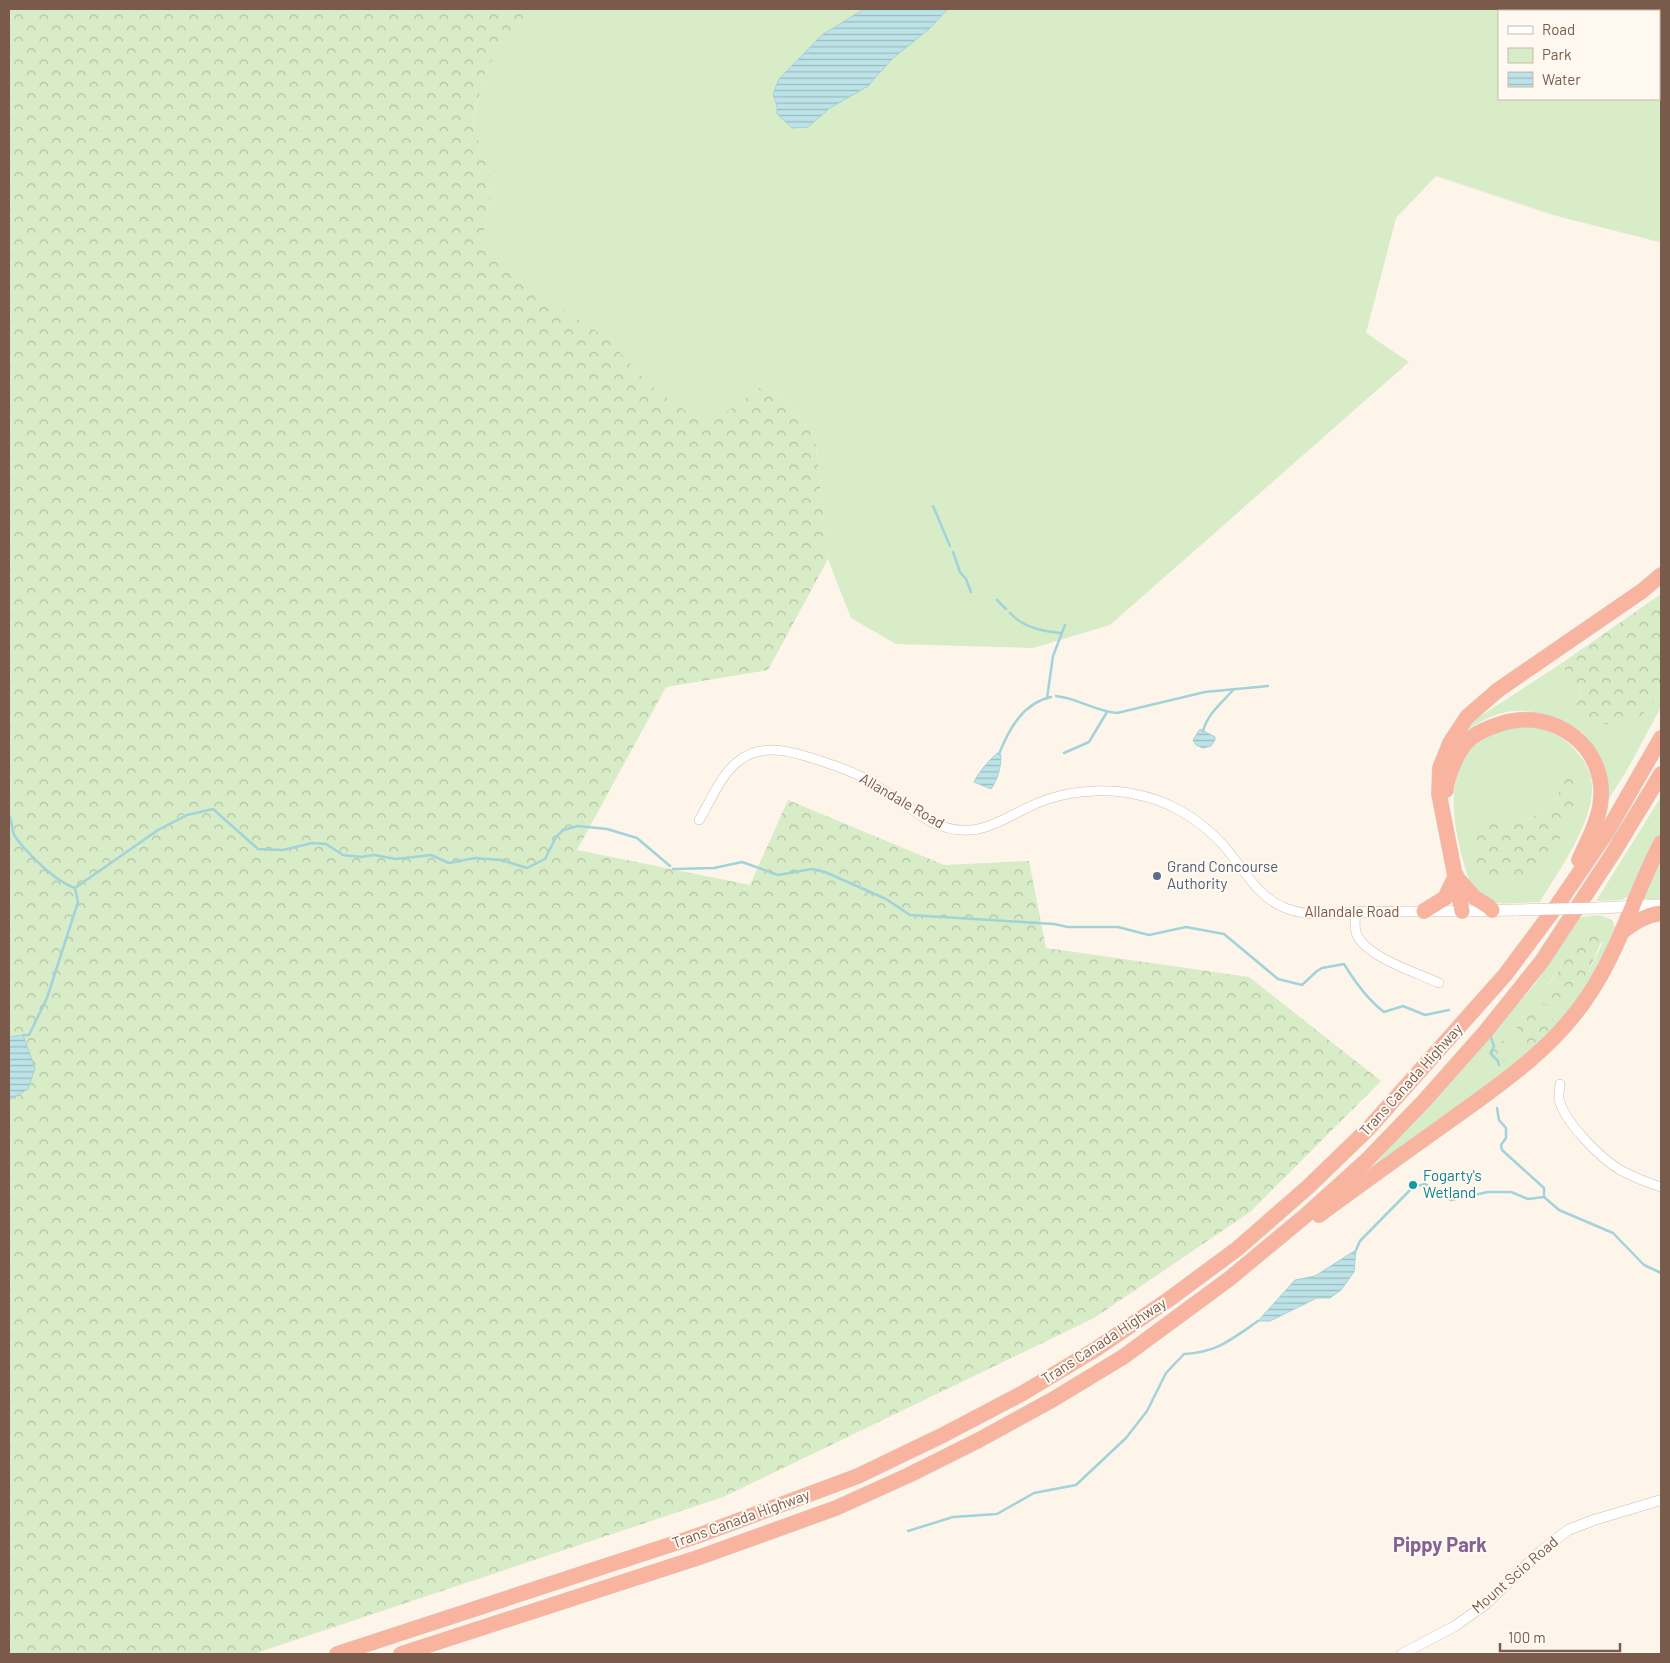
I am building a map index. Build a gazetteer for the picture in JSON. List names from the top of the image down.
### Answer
{
  "streets": {
    "highway": ["Trans Canada Highway"],
    "main road": ["Allandale Road"],
    "street": ["Mount Scio Road"]
  },
  "districts": ["Pippy Park"],
  "places": ["Grand Concourse Authority", "Fogarty's Wetland"],
  "legend": ["Road", "Park", "Water"],
  "scale_bar": "100 m"
}
